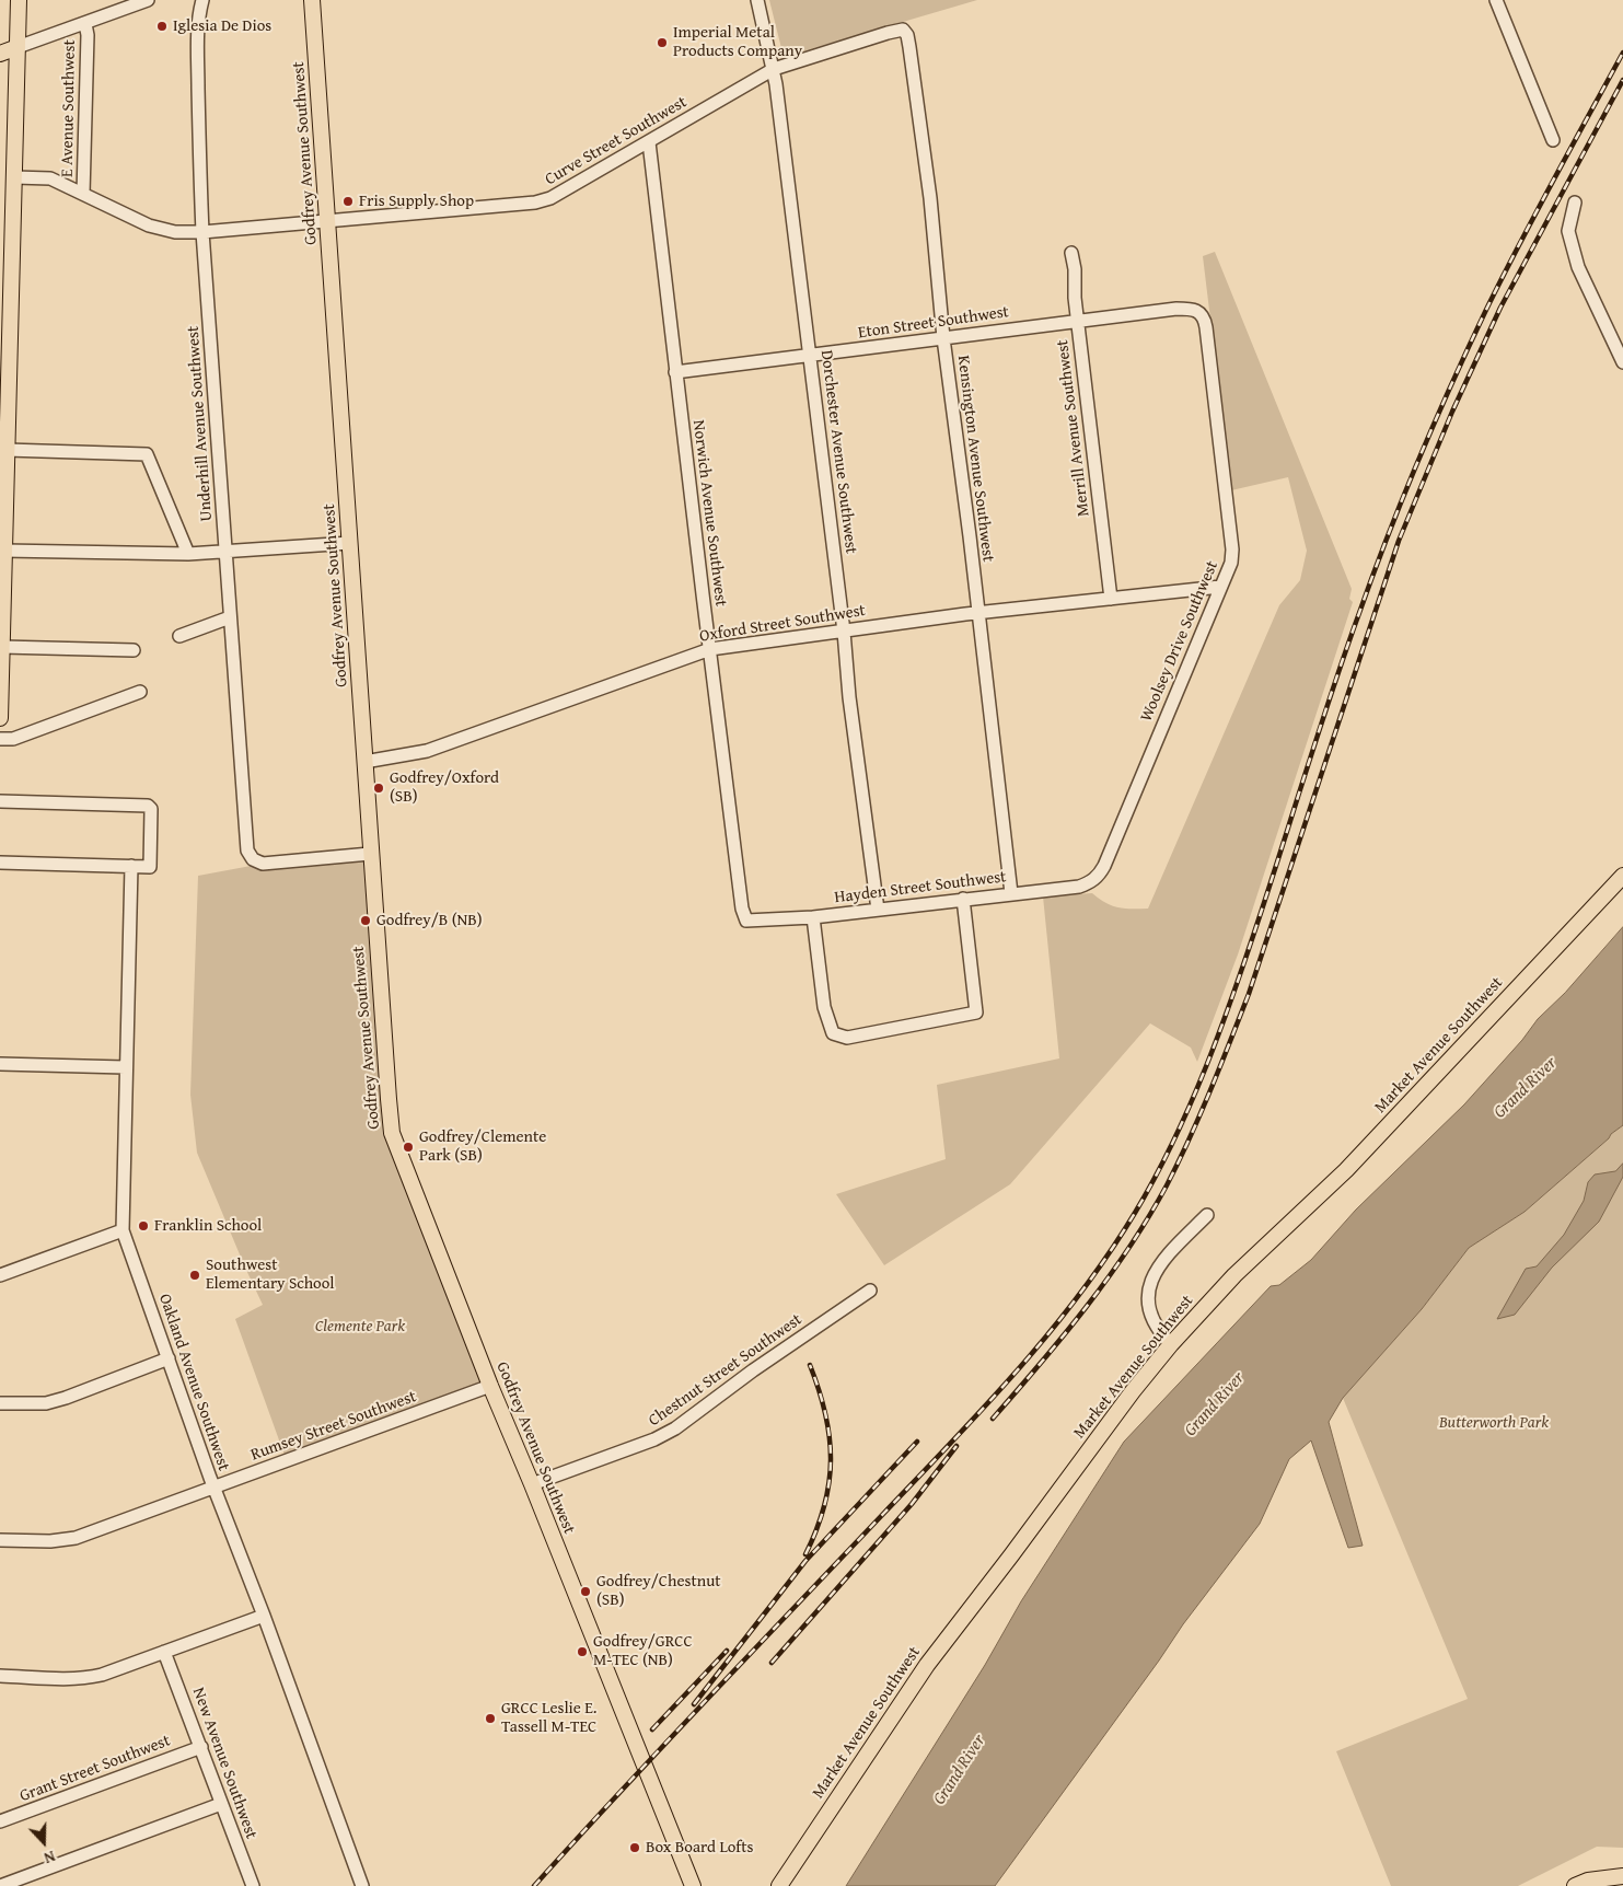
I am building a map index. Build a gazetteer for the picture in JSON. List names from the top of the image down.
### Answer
{
  "streets": {
    "main road": ["Godfrey Avenue Southwest", "Market Avenue Southwest"],
    "street": [
      "E Avenue Southwest",
      "Curve Street Southwest",
      "Eton Street Southwest",
      "Underhill Avenue Southwest",
      "Merrill Avenue Southwest",
      "Dorchester Avenue Southwest",
      "Kensington Avenue Southwest",
      "Norwich Avenue Southwest",
      "Oxford Street Southwest",
      "Woolsey Drive Southwest",
      "Hayden Street Southwest",
      "Chestnut Street Southwest",
      "Oakland Avenue Southwest",
      "Rumsey Street Southwest",
      "New Avenue Southwest",
      "Grant Street Southwest"
    ]
  },
  "crossings": [
    ["E Avenue Southwest", "Curve Street Southwest"],
    ["Curve Street Southwest", "Godfrey Avenue Southwest"],
    ["Curve Street Southwest", "Underhill Avenue Southwest"],
    ["Curve Street Southwest", "Dorchester Avenue Southwest"],
    ["Curve Street Southwest", "Kensington Avenue Southwest"],
    ["Curve Street Southwest", "Norwich Avenue Southwest"],
    ["Godfrey Avenue Southwest", "Underhill Avenue Southwest"],
    ["Godfrey Avenue Southwest", "Oxford Street Southwest"],
    ["Godfrey Avenue Southwest", "Chestnut Street Southwest"],
    ["Godfrey Avenue Southwest", "Rumsey Street Southwest"],
    ["Eton Street Southwest", "Merrill Avenue Southwest"],
    ["Eton Street Southwest", "Dorchester Avenue Southwest"],
    ["Eton Street Southwest", "Kensington Avenue Southwest"],
    ["Eton Street Southwest", "Norwich Avenue Southwest"],
    ["Eton Street Southwest", "Woolsey Drive Southwest"],
    ["Merrill Avenue Southwest", "Oxford Street Southwest"],
    ["Dorchester Avenue Southwest", "Oxford Street Southwest"],
    ["Dorchester Avenue Southwest", "Hayden Street Southwest"],
    ["Kensington Avenue Southwest", "Oxford Street Southwest"],
    ["Kensington Avenue Southwest", "Hayden Street Southwest"],
    ["Norwich Avenue Southwest", "Oxford Street Southwest"],
    ["Norwich Avenue Southwest", "Hayden Street Southwest"],
    ["Oxford Street Southwest", "Woolsey Drive Southwest"],
    ["Woolsey Drive Southwest", "Hayden Street Southwest"],
    ["Oakland Avenue Southwest", "Rumsey Street Southwest"],
    ["New Avenue Southwest", "Grant Street Southwest"]
  ],
  "water": ["Grand River"],
  "parks": ["Clemente Park", "Butterworth Park"],
  "places": [
    "Iglesia De Dios",
    "Imperial Metal Products Company",
    "Fris Supply Shop",
    "Godfrey/Oxford (SB)",
    "Godfrey/B (NB)",
    "Godfrey/Clemente Park (SB)",
    "Franklin School",
    "Southwest Elementary School",
    "Godfrey/Chestnut (SB)",
    "Godfrey/GRCC M-TEC (NB)",
    "GRCC Leslie E. Tassell M-TEC",
    "Box Board Lofts"
  ],
  "north": "bottom"
}
